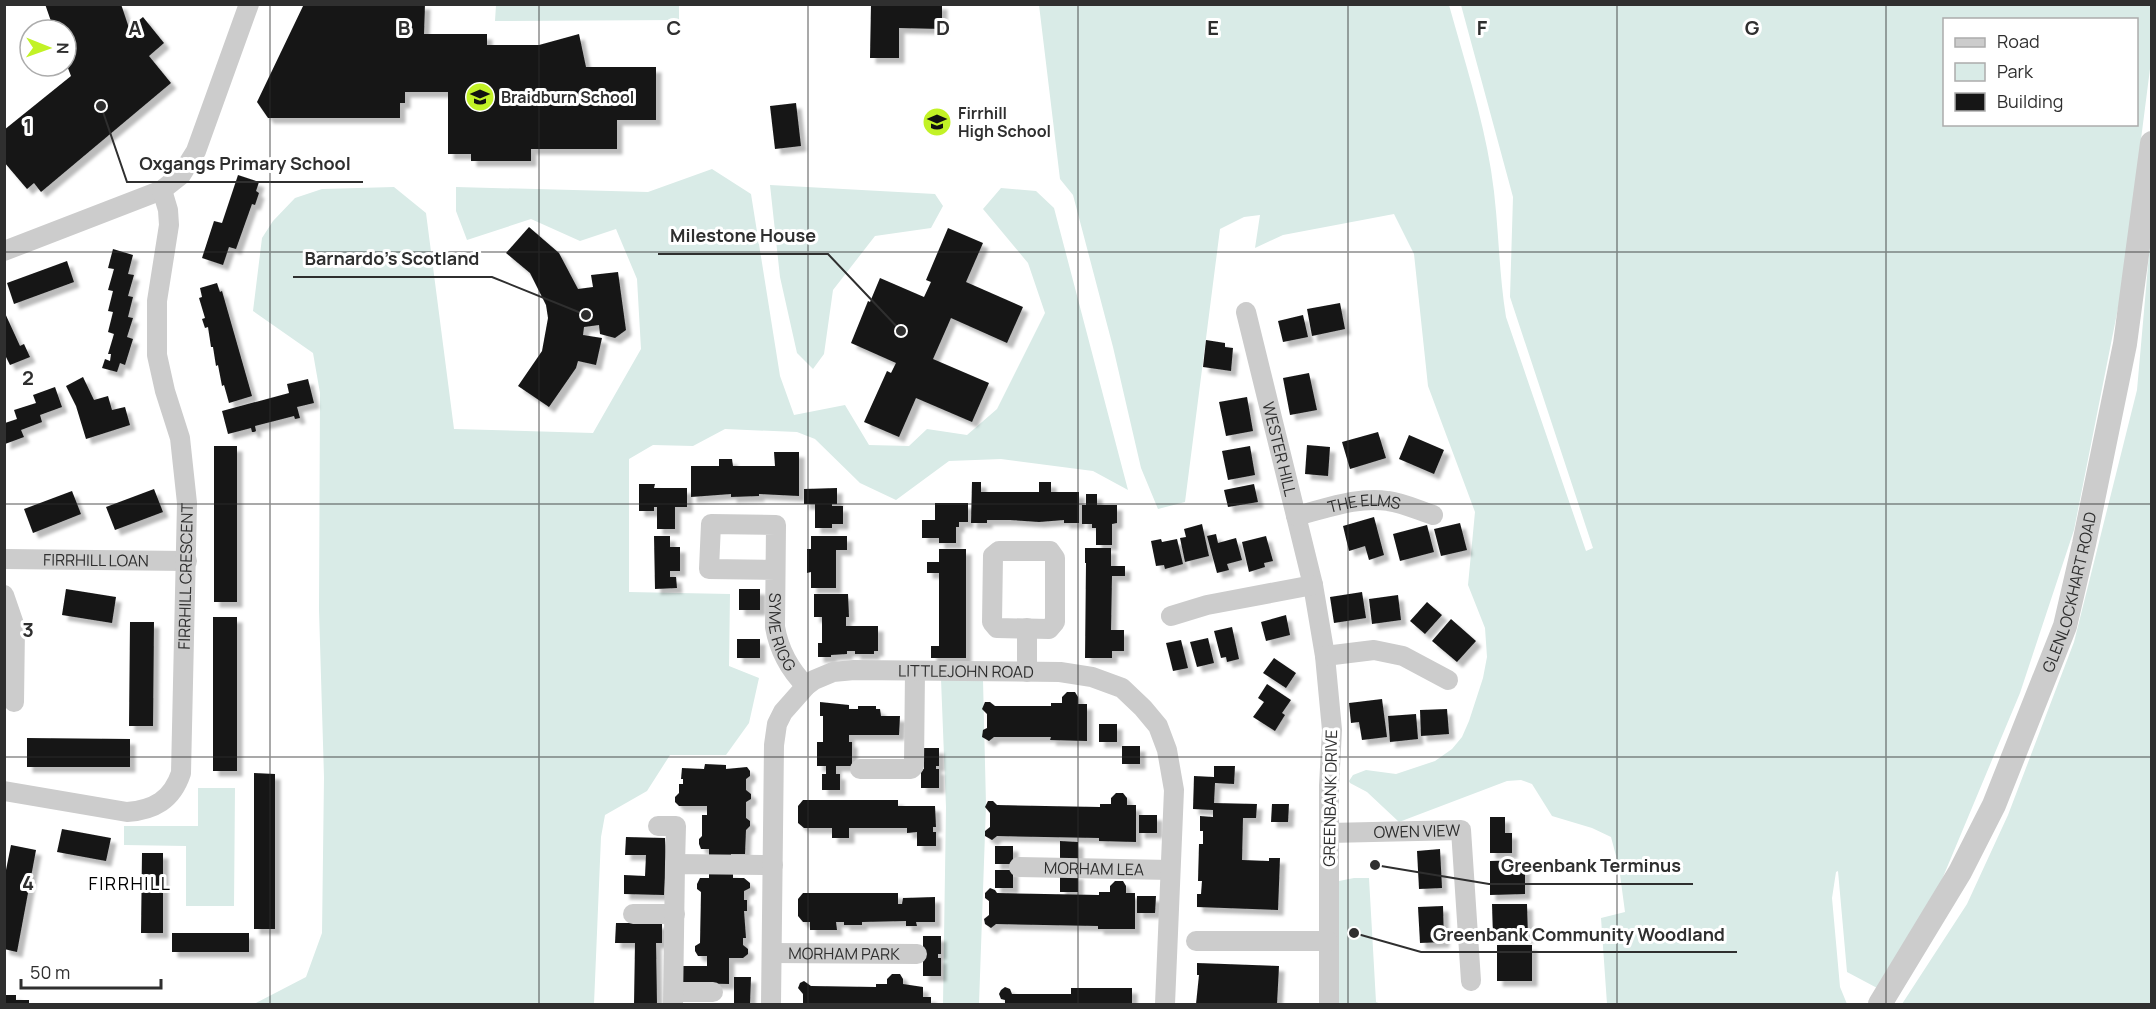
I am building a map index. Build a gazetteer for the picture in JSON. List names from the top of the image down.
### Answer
{
  "streets": {
    "street": [
      "WESTER HILL",
      "THE ELMS",
      "FIRRHILL LOAN",
      "FIRRHILL CRESCENT",
      "GLENLOCKHART ROAD",
      "SYME RIGG",
      "LITTLEJOHN ROAD",
      "GREENBANK DRIVE",
      "OWEN VIEW",
      "MORHAM LEA",
      "MORHAM PARK"
    ]
  },
  "crossings": [
    ["WESTER HILL", "THE ELMS"],
    ["WESTER HILL", "GREENBANK DRIVE"],
    ["FIRRHILL LOAN", "FIRRHILL CRESCENT"],
    ["SYME RIGG", "LITTLEJOHN ROAD"],
    ["LITTLEJOHN ROAD", "MORHAM LEA"],
    ["LITTLEJOHN ROAD", "MORHAM PARK"],
    ["GREENBANK DRIVE", "OWEN VIEW"]
  ],
  "districts": ["FIRRHILL"],
  "places": {
    "school or university": ["Braidburn School", "Firrhill High School"],
    "other": [
      "Oxgangs Primary School",
      "Barnardo's Scotland",
      "Milestone House",
      "Greenbank Terminus",
      "Greenbank Community Woodland"
    ]
  },
  "legend": ["Road", "Park", "Building"],
  "scale_bar": "50 m",
  "north": "right",
  "grid": {
    "columns": [
      "A",
      "B",
      "C",
      "D",
      "E",
      "F",
      "G"
    ],
    "rows": [
      "1",
      "2",
      "3",
      "4"
    ]
  }
}
